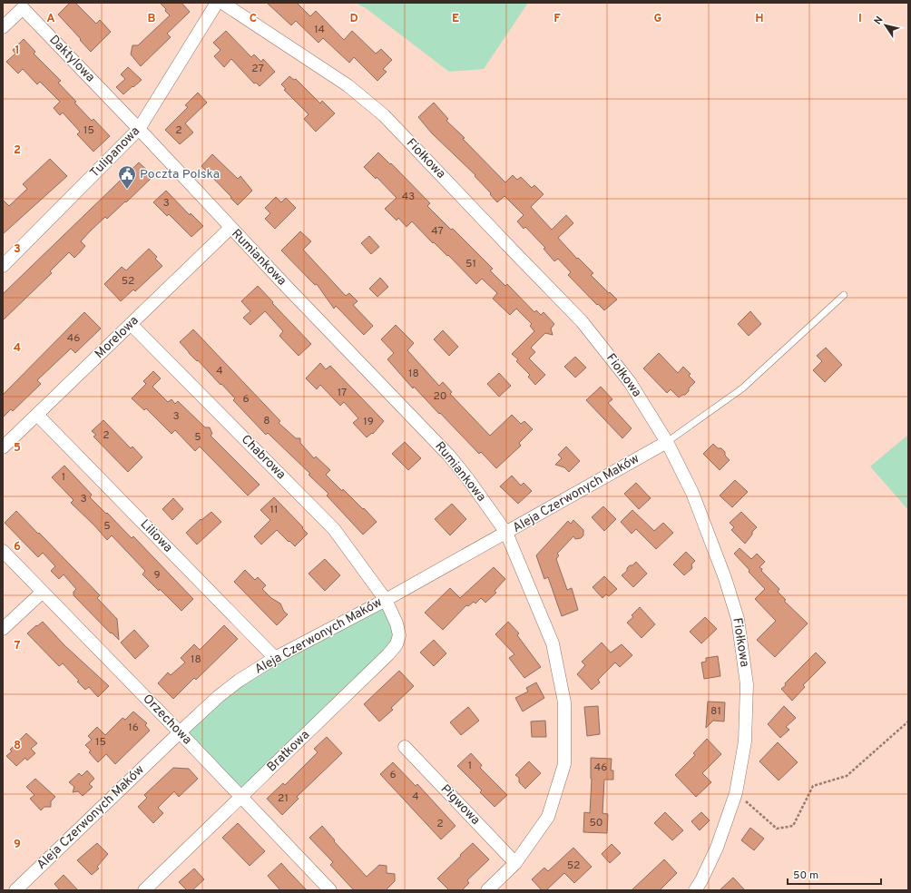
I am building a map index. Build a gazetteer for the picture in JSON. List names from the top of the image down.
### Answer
{
  "streets": {
    "street": [
      "Daktylowa",
      "Tulipanowa",
      "Fiołkowa",
      "Rumiankowa",
      "Morelowa",
      "Chabrowa",
      "Aleja Czerwonych Maków",
      "Liliowa",
      "Orzechowa",
      "Bratkowa",
      "Pigwowa"
    ]
  },
  "crossings": [
    ["Daktylowa", "Tulipanowa"],
    ["Daktylowa", "Rumiankowa"],
    ["Tulipanowa", "Rumiankowa"],
    ["Fiołkowa", "Aleja Czerwonych Maków"],
    ["Rumiankowa", "Morelowa"],
    ["Rumiankowa", "Aleja Czerwonych Maków"],
    ["Rumiankowa", "Pigwowa"],
    ["Morelowa", "Chabrowa"],
    ["Morelowa", "Liliowa"],
    ["Chabrowa", "Aleja Czerwonych Maków"],
    ["Chabrowa", "Bratkowa"],
    ["Aleja Czerwonych Maków", "Liliowa"],
    ["Aleja Czerwonych Maków", "Orzechowa"],
    ["Aleja Czerwonych Maków", "Bratkowa"],
    ["Orzechowa", "Bratkowa"]
  ],
  "places": {
    "public building": ["Poczta Polska"]
  },
  "house_numbers": [
    "14",
    "27",
    "15",
    "2",
    "43",
    "3",
    "47",
    "51",
    "52",
    "46",
    "4",
    "18",
    "17",
    "20",
    "6",
    "3",
    "8",
    "19",
    "2",
    "5",
    "1",
    "3",
    "11",
    "5",
    "9",
    "18",
    "81",
    "16",
    "15",
    "1",
    "46",
    "6",
    "4",
    "21",
    "50",
    "2",
    "52"
  ],
  "scale_bar": "50 m",
  "north": "top left",
  "grid": {
    "columns": [
      "A",
      "B",
      "C",
      "D",
      "E",
      "F",
      "G",
      "H",
      "I"
    ],
    "rows": [
      "1",
      "2",
      "3",
      "4",
      "5",
      "6",
      "7",
      "8",
      "9"
    ]
  }
}
